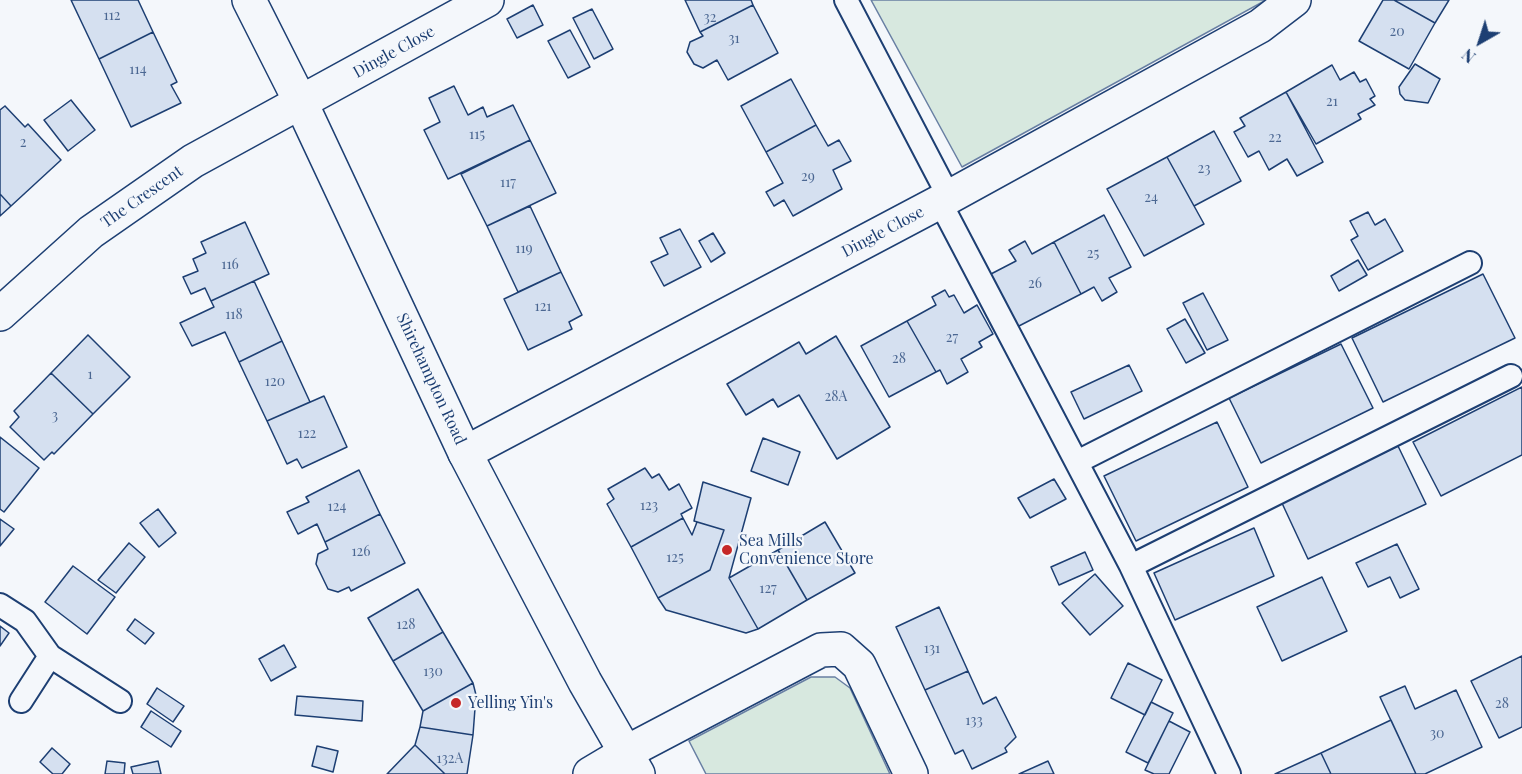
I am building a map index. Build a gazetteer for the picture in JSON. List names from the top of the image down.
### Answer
{
  "streets": {
    "street": ["Dingle Close", "The Crescent", "Shirehampton Road"]
  },
  "crossings": [
    ["Dingle Close", "The Crescent"],
    ["Dingle Close", "Shirehampton Road"],
    ["The Crescent", "Shirehampton Road"]
  ],
  "places": ["Sea Mills Convenience Store", "Yelling Yin's"],
  "house_numbers": [
    "112",
    "32",
    "20",
    "31",
    "114",
    "21",
    "115",
    "22",
    "2",
    "23",
    "29",
    "117",
    "24",
    "119",
    "25",
    "116",
    "26",
    "121",
    "118",
    "27",
    "28",
    "1",
    "120",
    "28A",
    "3",
    "122",
    "123",
    "124",
    "126",
    "125",
    "127",
    "128",
    "131",
    "130",
    "28",
    "133",
    "30",
    "132A"
  ],
  "north": "bottom left"
}
